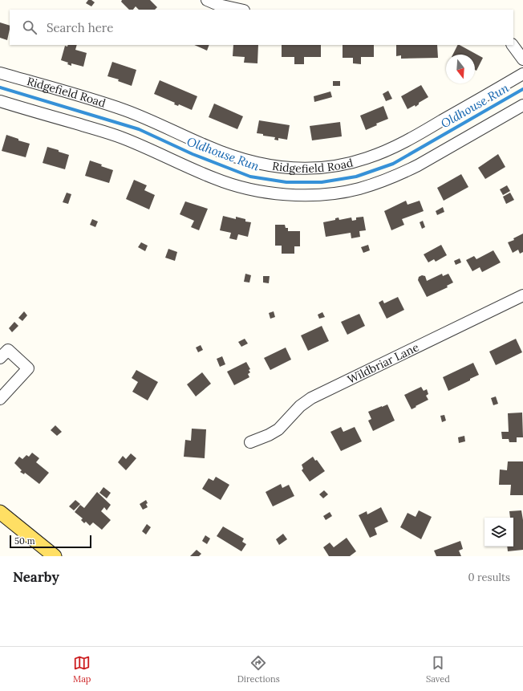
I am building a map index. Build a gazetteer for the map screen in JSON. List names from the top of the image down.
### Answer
{
  "streets": {
    "street": ["Ridgefield Road", "Wildbriar Lane"]
  },
  "water": ["Oldhouse Run"],
  "scale_bar": "50 m",
  "north": "bottom",
  "page": {
    "search": "Search here",
    "scale": "50 m",
    "heading": ["Nearby", "0 results"],
    "nav": ["Map", "Directions", "Saved"]
  }
}
